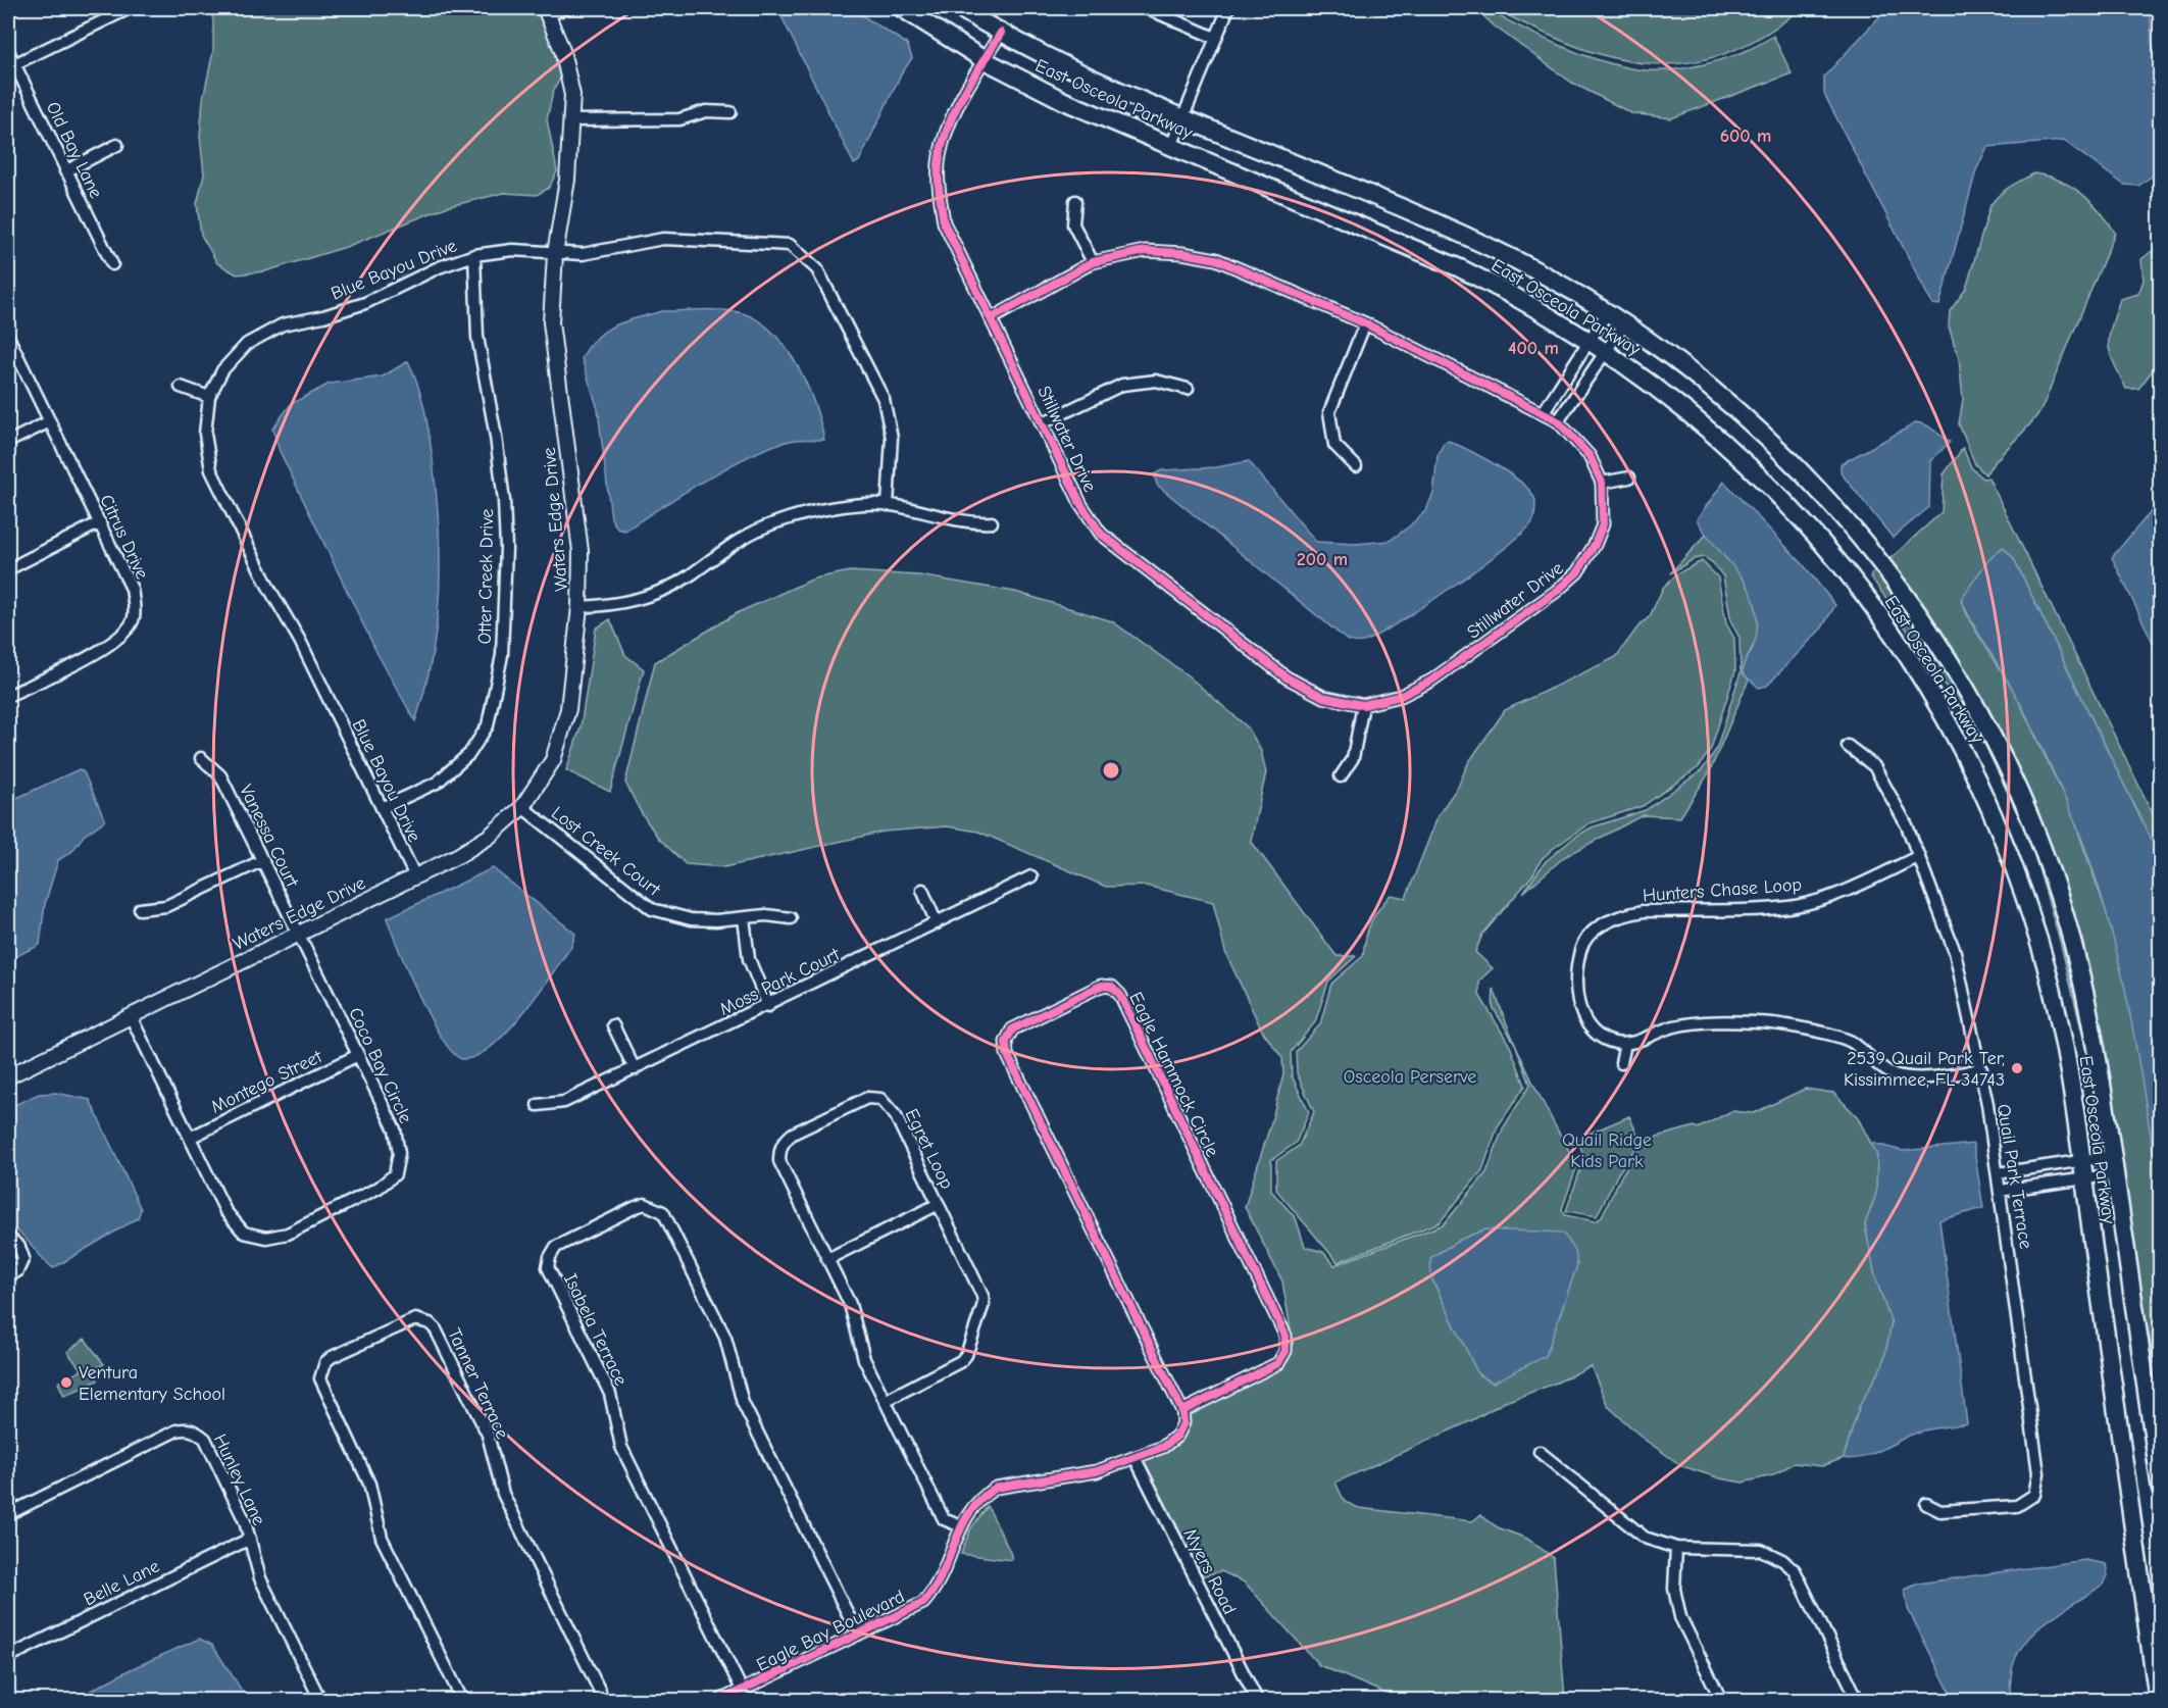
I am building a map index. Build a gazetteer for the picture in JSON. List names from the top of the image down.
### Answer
{
  "streets": {
    "main road": ["East Osceola Parkway"],
    "street": [
      "Old Bay Lane",
      "Blue Bayou Drive",
      "Stillwater Drive",
      "Waters Edge Drive",
      "Citrus Drive",
      "Otter Creek Drive",
      "Vanessa Court",
      "Lost Creek Court",
      "Hunters Chase Loop",
      "Moss Park Court",
      "Coco Bay Circle",
      "Eagle Hammock Circle",
      "Montego Street",
      "Egret Loop",
      "Quail Park Terrace",
      "Isabela Terrace",
      "Tanner Terrace",
      "Hunley Lane",
      "Myers Road",
      "Belle Lane",
      "Eagle Bay Boulevard"
    ]
  },
  "crossings": [
    ["East Osceola Parkway", "Stillwater Drive"],
    ["Blue Bayou Drive", "Waters Edge Drive"],
    ["Blue Bayou Drive", "Otter Creek Drive"],
    ["Waters Edge Drive", "Vanessa Court"],
    ["Waters Edge Drive", "Lost Creek Court"],
    ["Waters Edge Drive", "Coco Bay Circle"],
    ["Vanessa Court", "Coco Bay Circle"],
    ["Hunters Chase Loop", "Quail Park Terrace"],
    ["Coco Bay Circle", "Montego Street"],
    ["Egret Loop", "Eagle Bay Boulevard"],
    ["Isabela Terrace", "Eagle Bay Boulevard"],
    ["Hunley Lane", "Belle Lane"],
    ["Myers Road", "Eagle Bay Boulevard"]
  ],
  "parks": ["Osceola Perserve", "Quail Ridge Kids Park"],
  "places": ["2539 Quail Park Ter, Kissimmee, FL 34743", "Ventura Elementary School"],
  "rings": ["600 m", "400 m", "200 m"]
}
